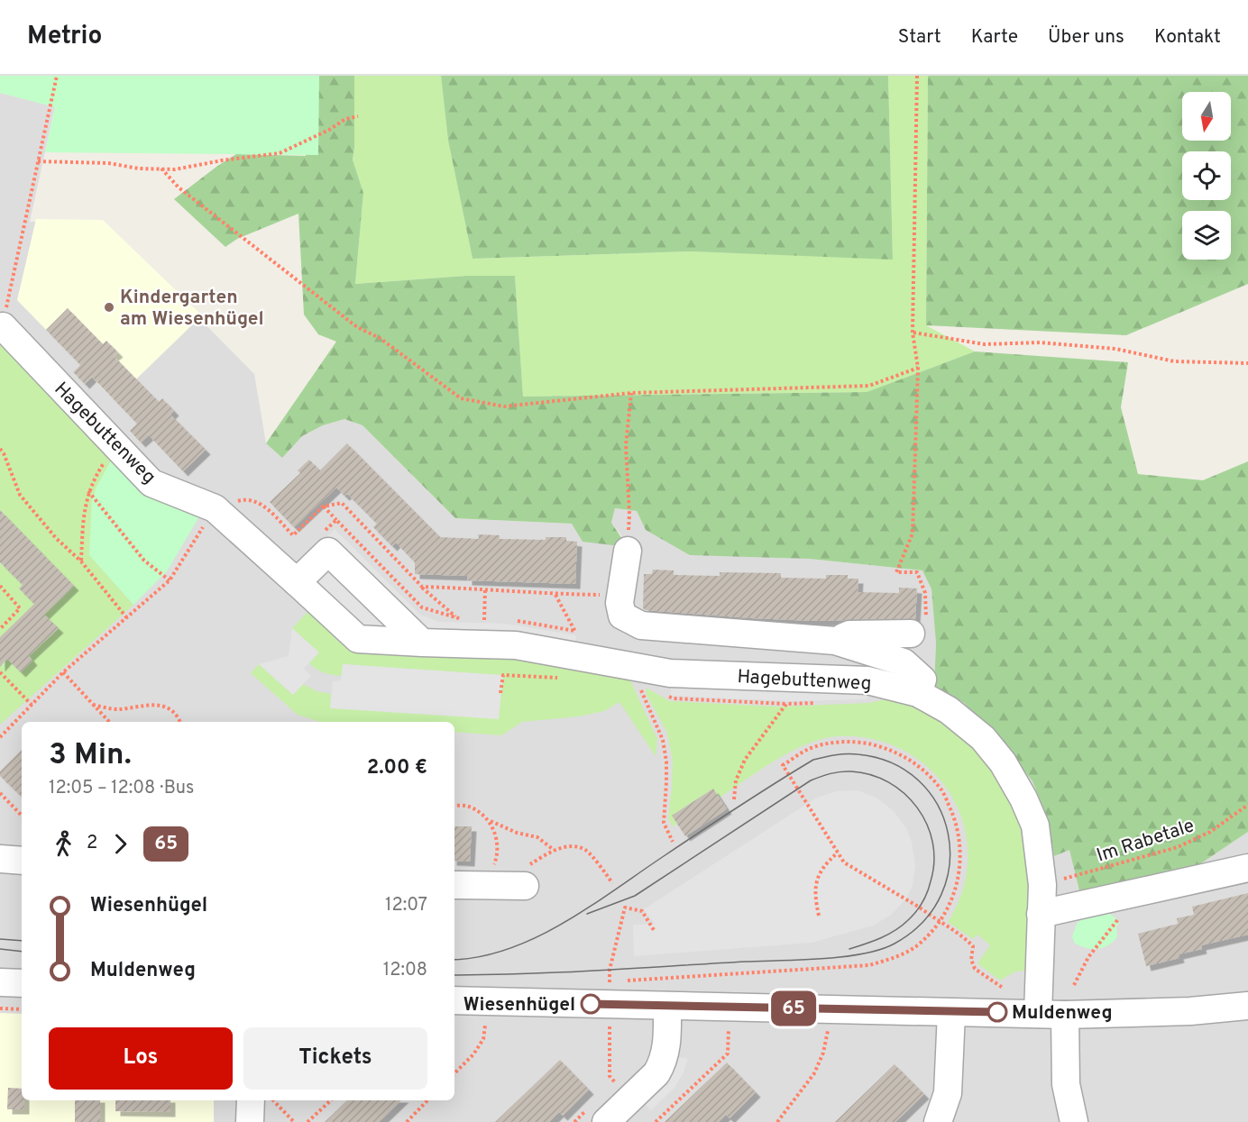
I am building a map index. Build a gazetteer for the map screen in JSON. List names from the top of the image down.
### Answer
{
  "streets": {
    "street": ["Hagebuttenweg"],
    "path": ["Im Rabetale"]
  },
  "crossings": [
    ["Hagebuttenweg", "Im Rabetale"]
  ],
  "places": ["Kindergarten am Wiesenhügel", "Wiesenhügel", "Muldenweg"],
  "lines": ["bus line 65"],
  "north": "bottom",
  "page": {
    "header": "Metrio",
    "nav": [
      "Start",
      "Karte",
      "Über uns",
      "Kontakt"
    ],
    "on_map": "65",
    "heading": ["3 Min.", "12:05 – 12:08 · Bus", "2.00 €"],
    "legs": ["2", "65"],
    "list": [
      {
        "name": "Wiesenhügel",
        "value": "12:07"
      },
      {
        "name": "Muldenweg",
        "value": "12:08"
      }
    ],
    "buttons": ["Los", "Tickets"]
  }
}
